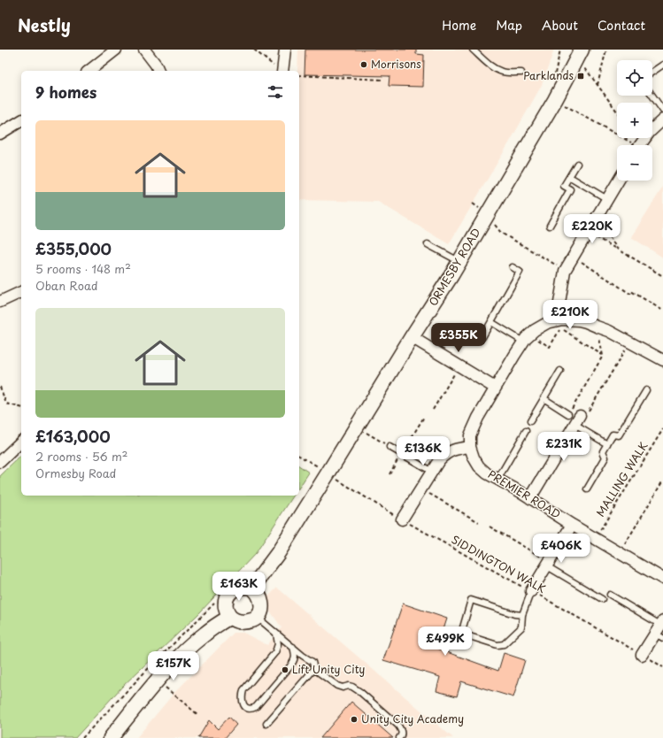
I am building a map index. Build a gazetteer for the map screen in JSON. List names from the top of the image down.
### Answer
{
  "streets": {
    "street": ["ORMESBY ROAD", "PREMIER ROAD"],
    "path": ["MALLING WALK", "SIDDINGTON WALK"]
  },
  "crossings": [
    ["ORMESBY ROAD", "SIDDINGTON WALK"],
    ["MALLING WALK", "PREMIER ROAD"]
  ],
  "places": {
    "other": ["Morrisons", "Lift Unity City", "Unity City Academy"],
    "transit": ["Parklands"]
  },
  "page": {
    "header": "Nestly",
    "nav": [
      "Home",
      "Map",
      "About",
      "Contact"
    ],
    "map_buttons": ["+", "−"],
    "heading": "9 homes",
    "list": [
      {
        "name": "£355,000",
        "note": "5 rooms · 148 m² · Oban Road"
      },
      {
        "name": "£163,000",
        "note": "2 rooms · 56 m² · Ormesby Road"
      }
    ],
    "price": [
      "£220K",
      "£210K",
      "£355K",
      "£231K",
      "£136K",
      "£406K",
      "£163K",
      "£499K",
      "£157K"
    ]
  }
}
